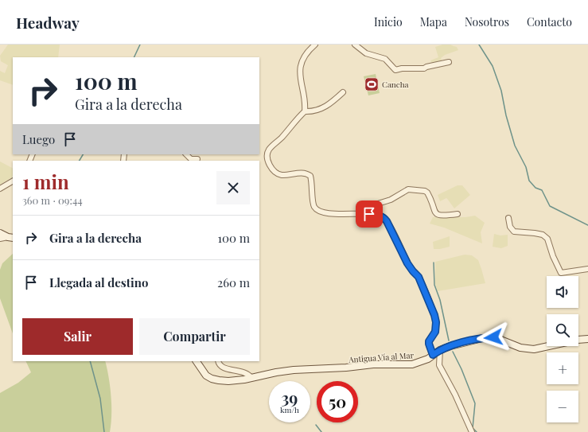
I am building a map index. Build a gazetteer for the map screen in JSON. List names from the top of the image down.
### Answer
{
  "streets": {
    "main road": ["Antigua Vía al Mar"]
  },
  "places": {
    "sports": ["Cancha"]
  },
  "page": {
    "header": "Headway",
    "nav": [
      "Inicio",
      "Mapa",
      "Nosotros",
      "Contacto"
    ],
    "turn": ["100 m", "Gira a la derecha"],
    "then": "Luego",
    "heading": ["1 min", "360 m · 09:44"],
    "list": [
      {
        "name": "Gira a la derecha",
        "value": "100 m"
      },
      {
        "name": "Llegada al destino",
        "value": "260 m"
      }
    ],
    "map_buttons": ["+", "−"],
    "buttons": ["Salir", "Compartir"],
    "speed": "39 km/h",
    "limit": "50"
  }
}
